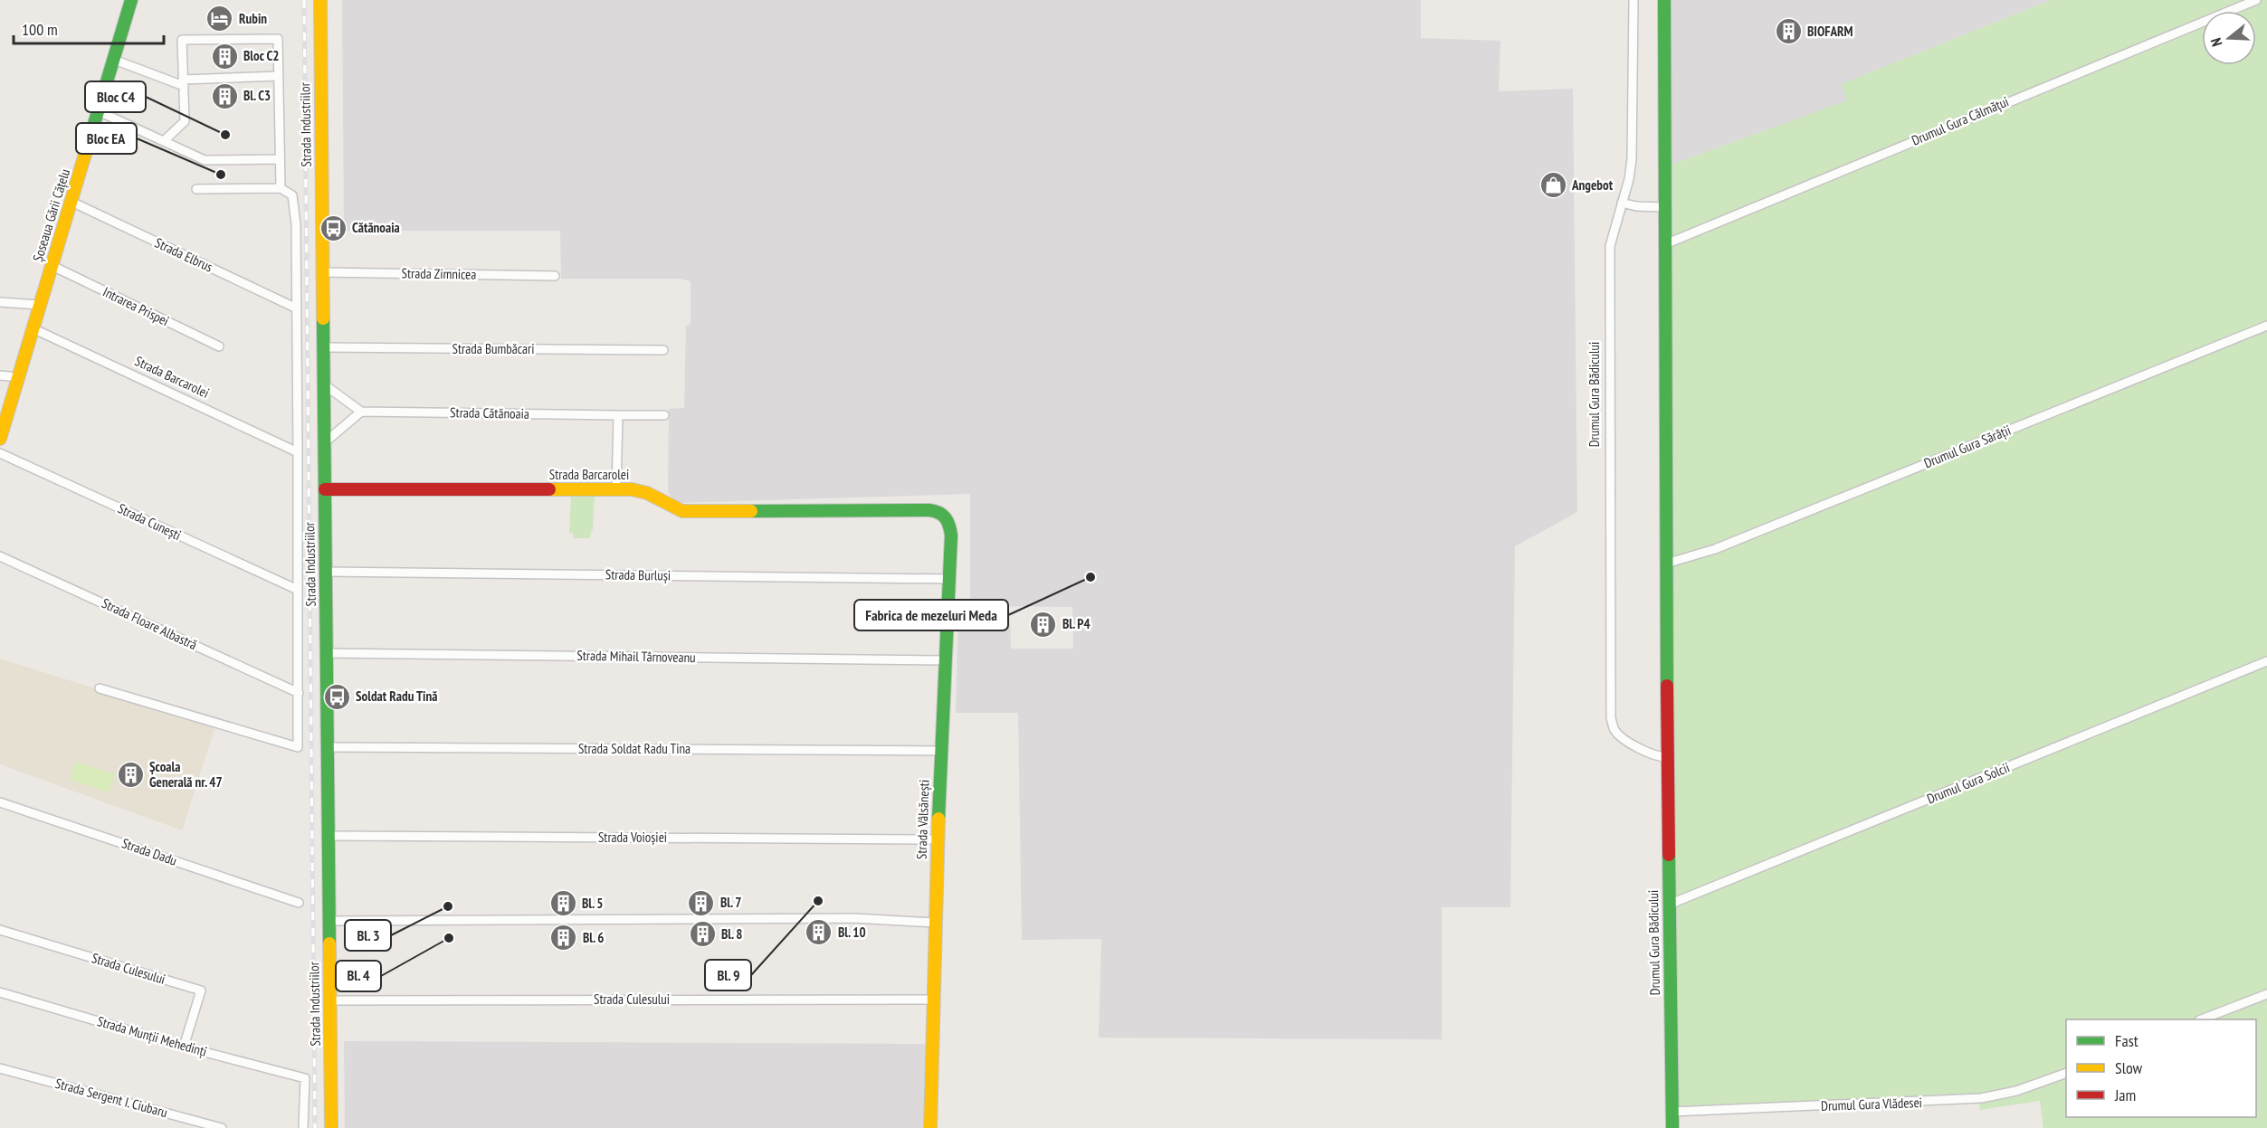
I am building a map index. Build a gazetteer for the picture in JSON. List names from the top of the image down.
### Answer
{
  "streets": {
    "street": [
      "Drumul Gura Călmățui",
      "Strada Industriilor",
      "Șoseaua Gării Cățelu",
      "Strada Elbrus",
      "Strada Zimnicea",
      "Intrarea Prispei",
      "Strada Bumbăcari",
      "Strada Barcarolei",
      "Drumul Gura Bădicului",
      "Strada Cătănoaia",
      "Drumul Gura Sărății",
      "Strada Cunești",
      "Strada Burluși",
      "Strada Floare Albastră",
      "Strada Mihail Târnoveanu",
      "Strada Soldat Radu Tina",
      "Drumul Gura Solcii",
      "Strada Vâlsănești",
      "Strada Voioșiei",
      "Strada Dadu",
      "Strada Culesului",
      "Strada Munții Mehedinți",
      "Strada Sergent I. Ciubaru",
      "Drumul Gura Vlădesei"
    ]
  },
  "crossings": [
    ["Drumul Gura Călmățui", "Drumul Gura Bădicului"],
    ["Strada Industriilor", "Strada Zimnicea"],
    ["Strada Industriilor", "Strada Bumbăcari"],
    ["Strada Industriilor", "Strada Barcarolei"],
    ["Strada Industriilor", "Strada Burluși"],
    ["Strada Industriilor", "Strada Mihail Târnoveanu"],
    ["Strada Industriilor", "Strada Soldat Radu Tina"],
    ["Strada Industriilor", "Strada Voioșiei"],
    ["Strada Industriilor", "Strada Culesului"],
    ["Șoseaua Gării Cățelu", "Strada Elbrus"],
    ["Șoseaua Gării Cățelu", "Intrarea Prispei"],
    ["Șoseaua Gării Cățelu", "Strada Barcarolei"],
    ["Strada Barcarolei", "Strada Vâlsănești"],
    ["Drumul Gura Bădicului", "Drumul Gura Sărății"],
    ["Drumul Gura Bădicului", "Drumul Gura Solcii"],
    ["Drumul Gura Bădicului", "Drumul Gura Vlădesei"],
    ["Strada Burluși", "Strada Vâlsănești"],
    ["Strada Mihail Târnoveanu", "Strada Vâlsănești"],
    ["Strada Soldat Radu Tina", "Strada Vâlsănești"],
    ["Strada Vâlsănești", "Strada Voioșiei"],
    ["Strada Vâlsănești", "Strada Culesului"],
    ["Strada Culesului", "Strada Munții Mehedinți"]
  ],
  "places": {
    "hotel": ["Rubin"],
    "building": [
      "BIOFARM",
      "Bloc C2",
      "Bl. C3",
      "Bl. P4",
      "Școala Generală nr. 47",
      "Bl. 7",
      "Bl. 5",
      "Bl. 10",
      "Bl. 8",
      "Bl. 6"
    ],
    "other": [
      "Bloc C4",
      "Bloc EA",
      "Fabrica de mezeluri Meda",
      "Bl. 9",
      "Bl. 3",
      "Bl. 4"
    ],
    "shop": ["Angebot"],
    "bus stop": ["Cătănoaia", "Soldat Radu Tină"]
  },
  "legend": ["Fast", "Slow", "Jam"],
  "scale_bar": "100 m",
  "north": "left"
}
